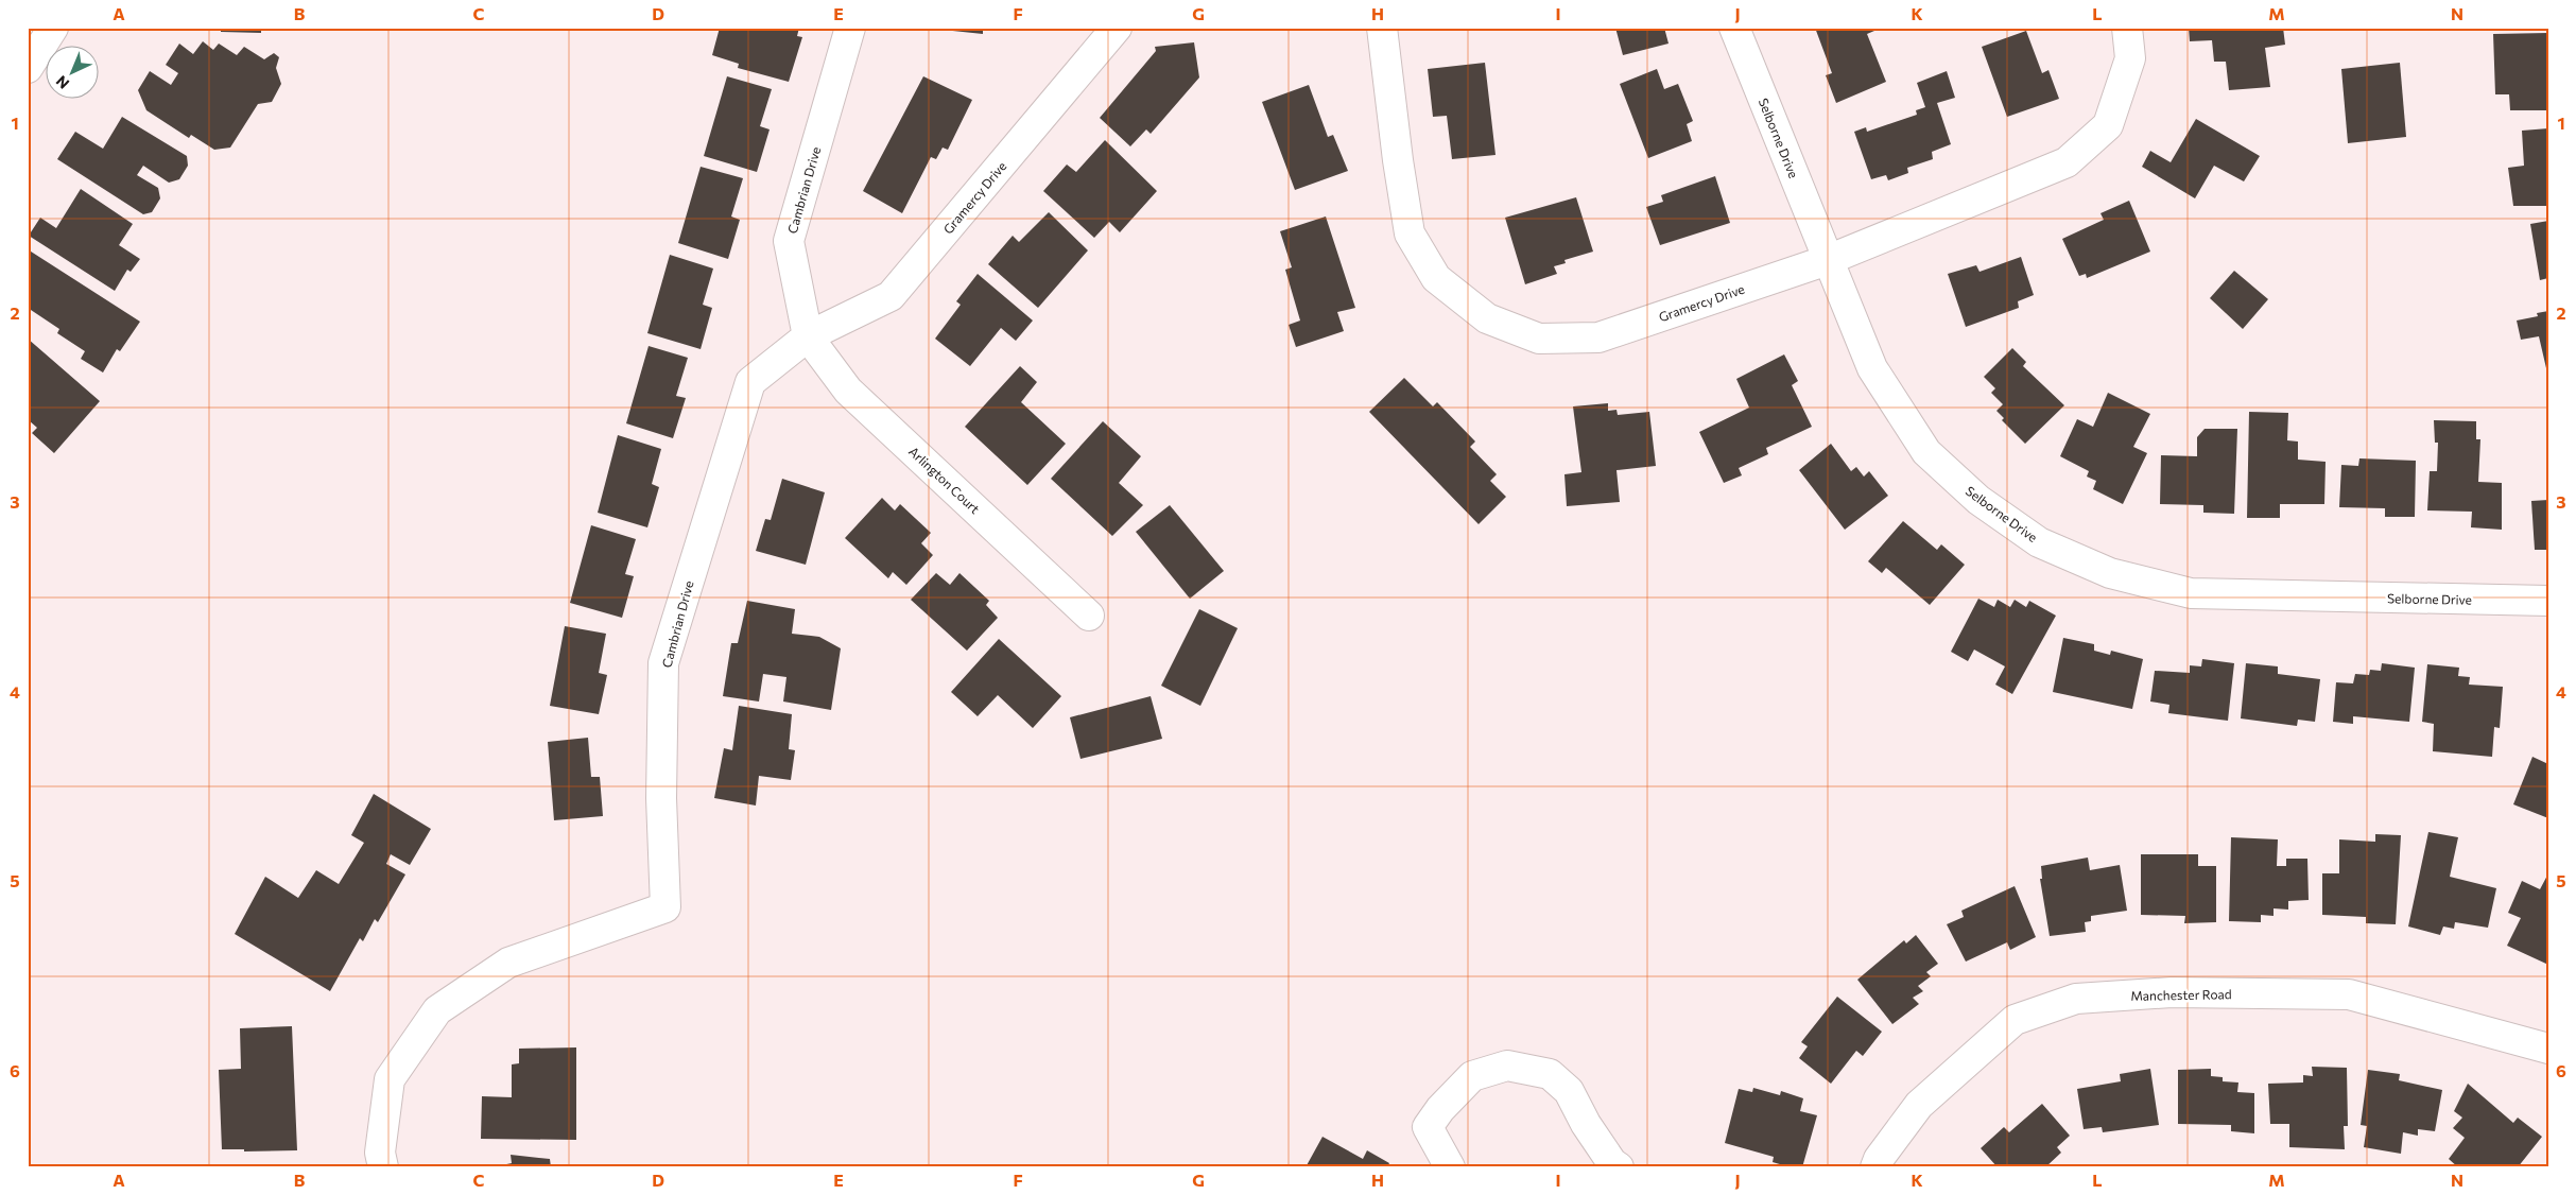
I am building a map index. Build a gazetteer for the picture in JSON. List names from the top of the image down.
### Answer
{
  "streets": {
    "street": [
      "Selborne Drive",
      "Cambrian Drive",
      "Gramercy Drive",
      "Arlington Court",
      "Manchester Road"
    ]
  },
  "crossings": [
    ["Selborne Drive", "Gramercy Drive"],
    ["Cambrian Drive", "Gramercy Drive"],
    ["Cambrian Drive", "Arlington Court"],
    ["Gramercy Drive", "Arlington Court"]
  ],
  "north": "bottom left",
  "grid": {
    "columns": [
      "A",
      "B",
      "C",
      "D",
      "E",
      "F",
      "G",
      "H",
      "I",
      "J",
      "K",
      "L",
      "M",
      "N"
    ],
    "rows": [
      "1",
      "2",
      "3",
      "4",
      "5",
      "6"
    ]
  }
}
